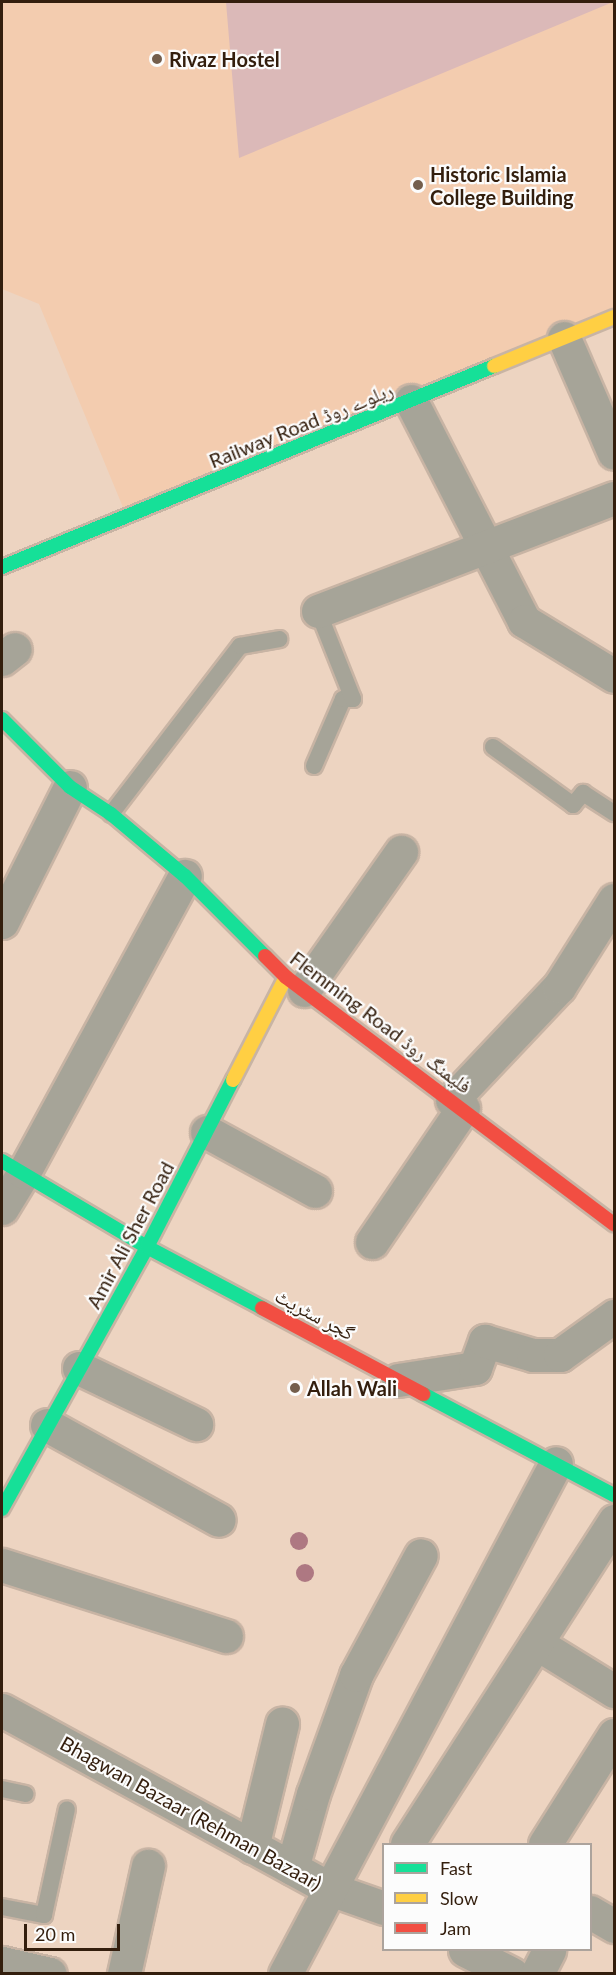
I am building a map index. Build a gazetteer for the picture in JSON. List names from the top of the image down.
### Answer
{
  "streets": {
    "street": [
      "Railway Road ریلوے روڈ",
      "Flemming Road فلیمنگ روڈ",
      "Amir Ali Sher Road",
      "گجر سٹریٹ",
      "Bhagwan Bazaar (Rehman Bazaar)"
    ]
  },
  "crossings": [
    ["Flemming Road فلیمنگ روڈ", "Amir Ali Sher Road"],
    ["Amir Ali Sher Road", "گجر سٹریٹ"]
  ],
  "places": ["Rivaz Hostel", "Historic Islamia College Building", "Allah Wali"],
  "legend": ["Fast", "Slow", "Jam"],
  "scale_bar": "20 m"
}
